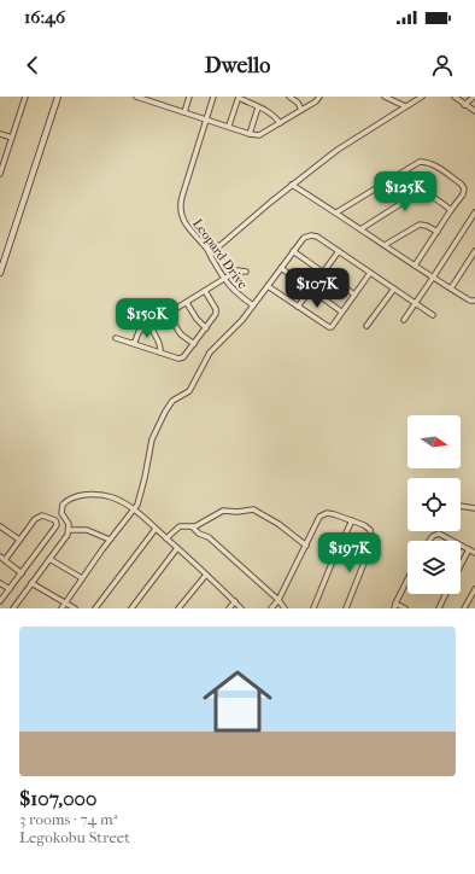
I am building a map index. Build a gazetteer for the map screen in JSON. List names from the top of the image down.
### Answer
{
  "streets": {
    "street": ["Leopard Drive"]
  },
  "north": "right",
  "page": {
    "status": "16:46",
    "header": "Dwello",
    "price": [
      "$125K",
      "$107K",
      "$150K",
      "$197K"
    ],
    "list": [
      {
        "name": "$107,000",
        "note": "3 rooms · 74 m² · Legokobu Street"
      }
    ]
  }
}
